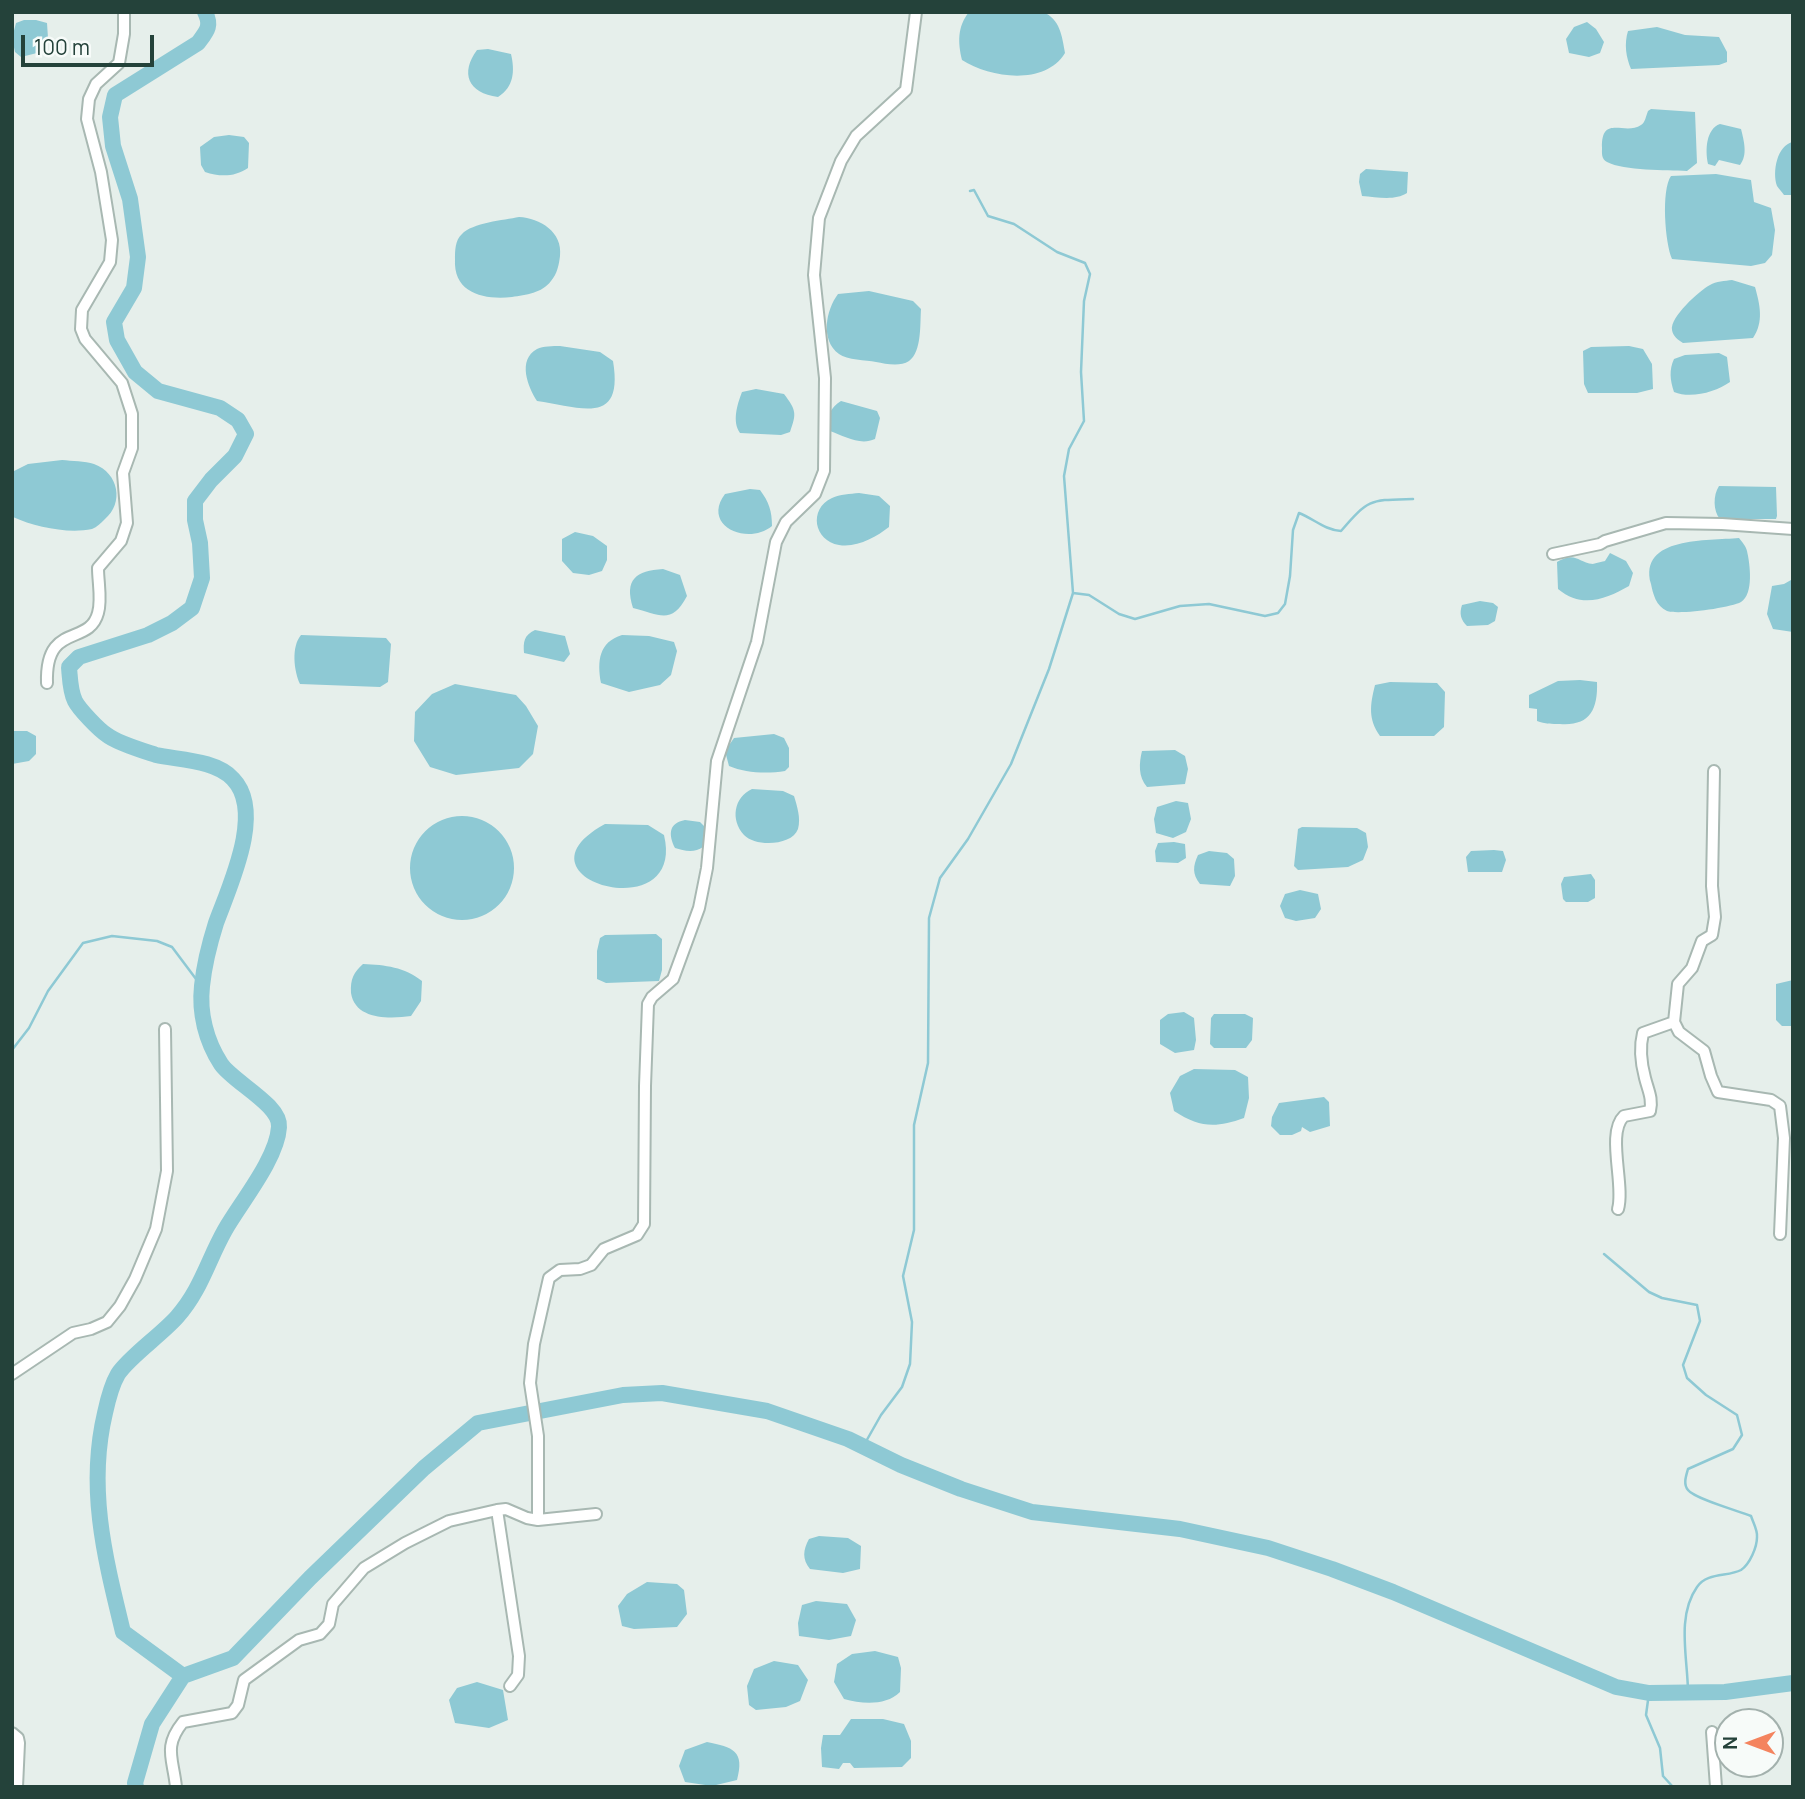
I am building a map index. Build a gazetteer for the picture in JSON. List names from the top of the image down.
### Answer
{
  "scale_bar": "100 m",
  "north": "left"
}
